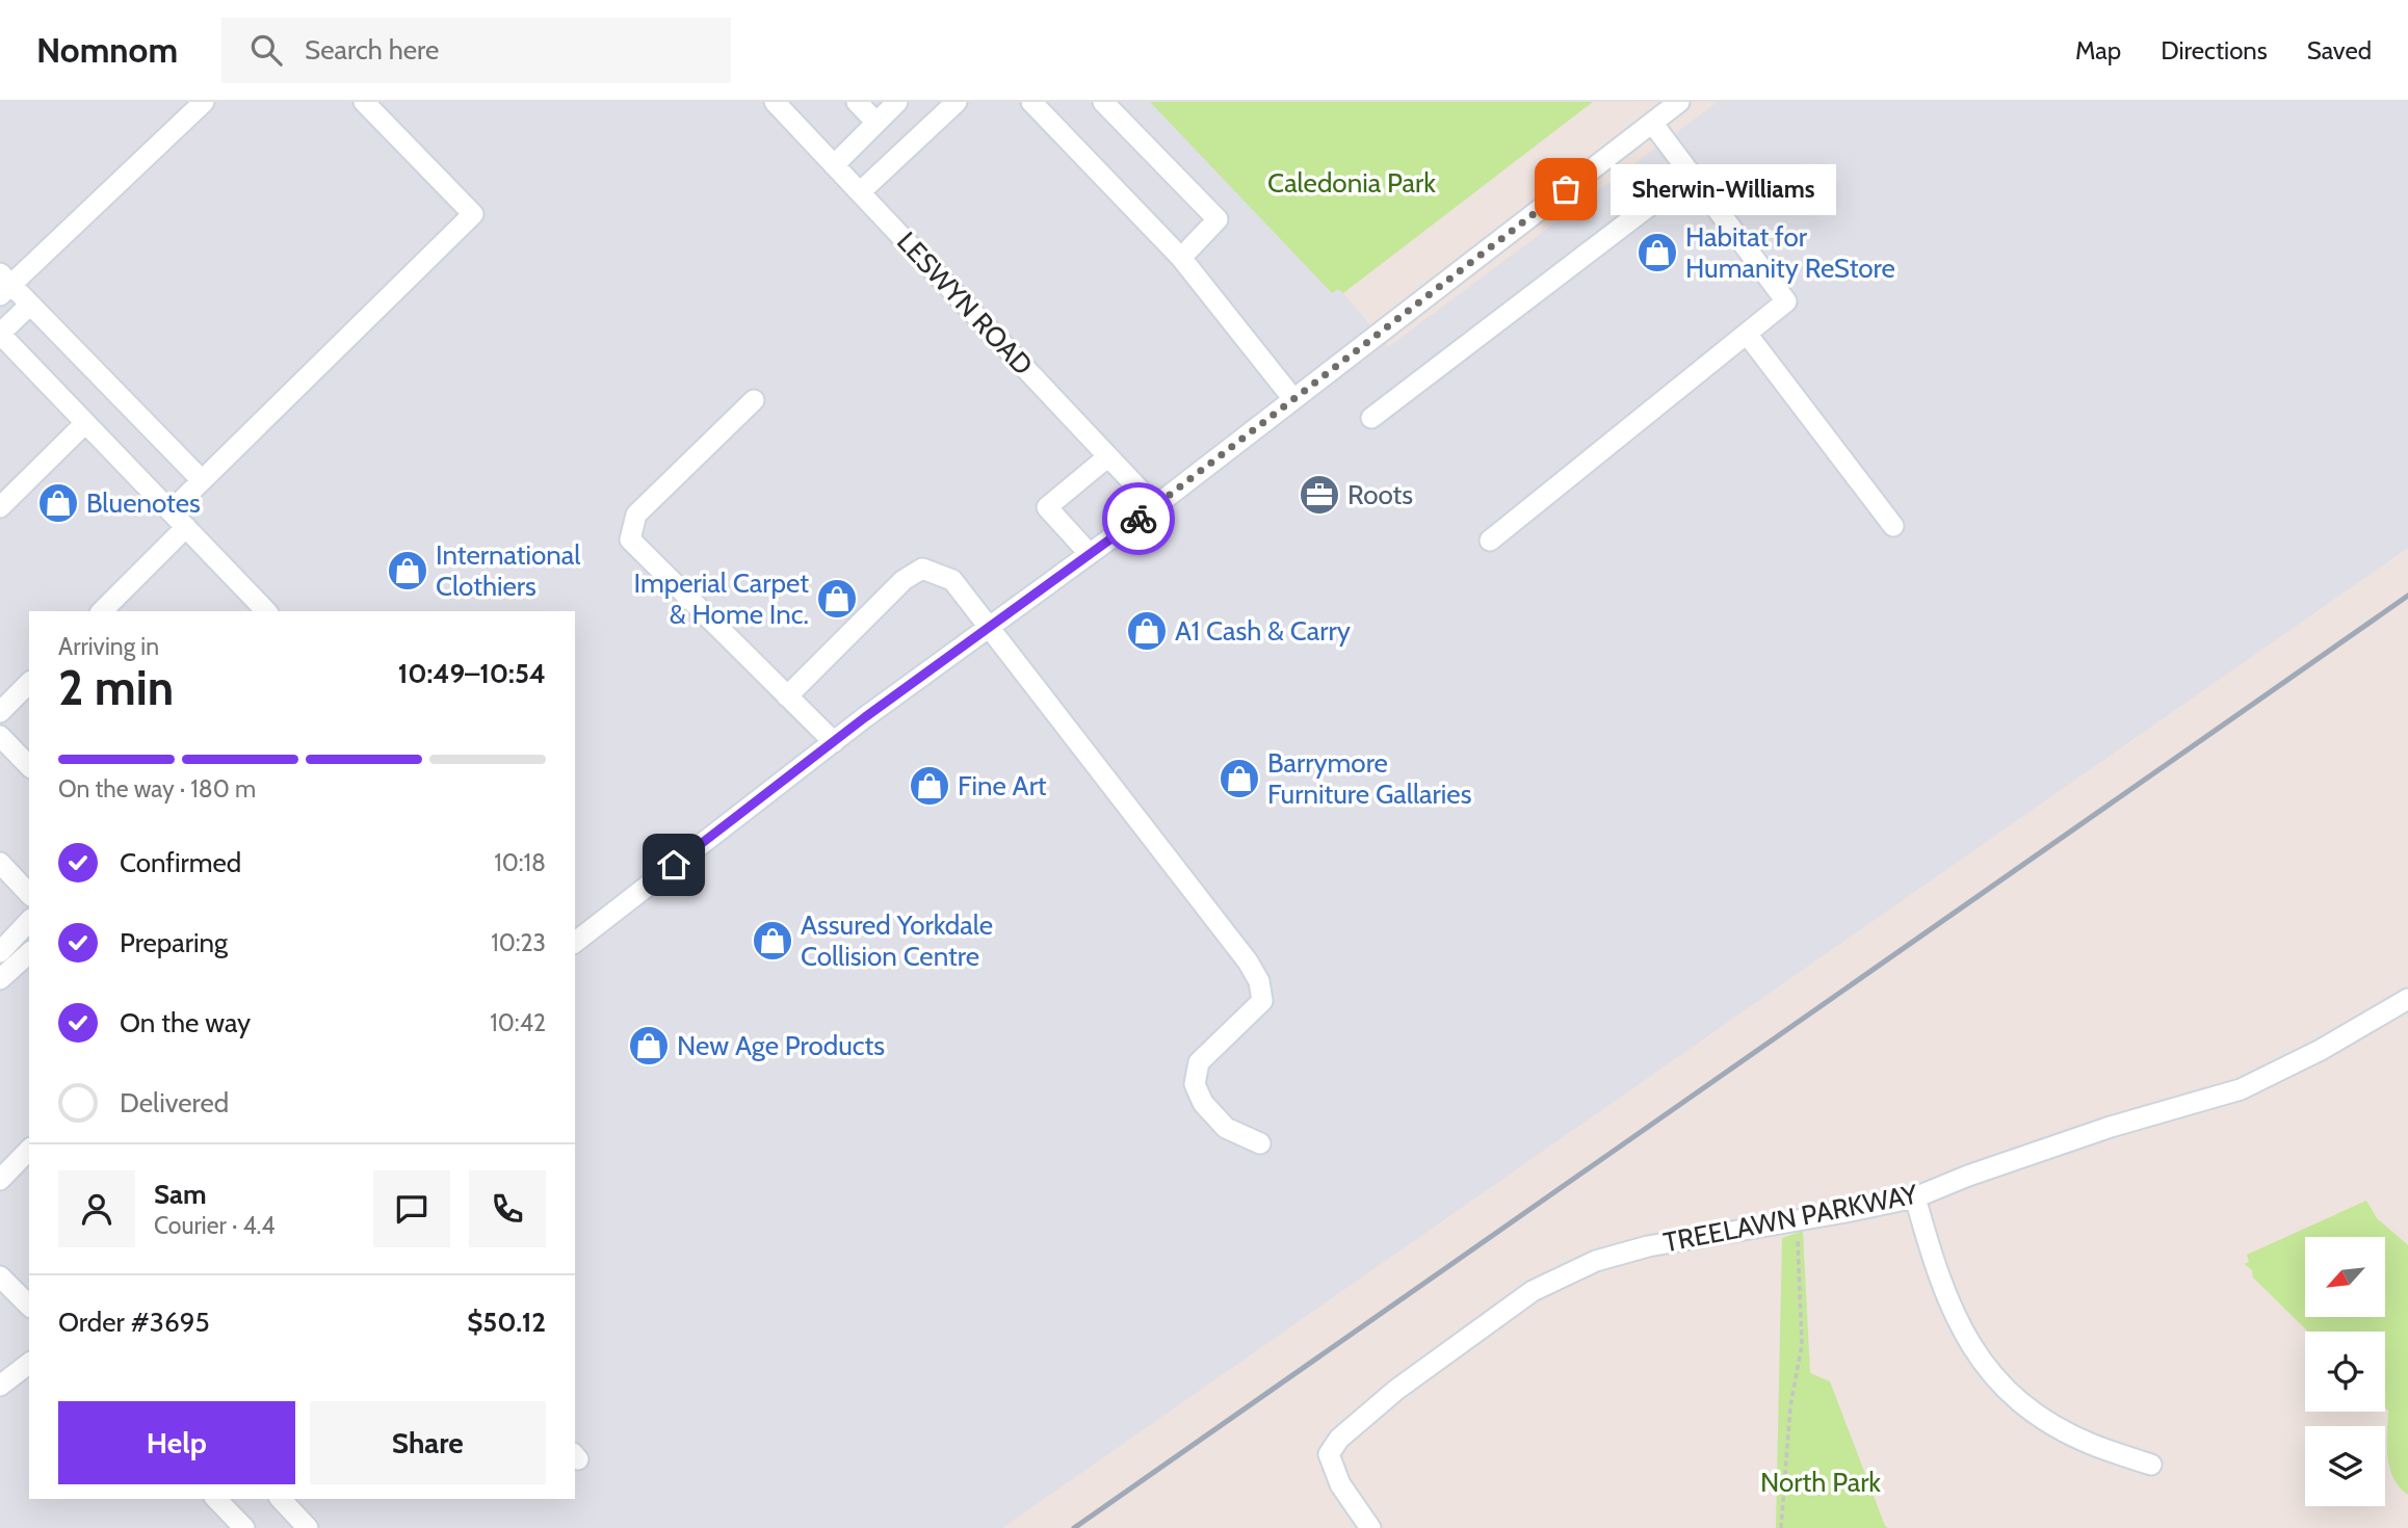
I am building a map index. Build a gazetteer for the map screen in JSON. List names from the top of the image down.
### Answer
{
  "streets": {
    "street": ["LESWYN ROAD", "TREELAWN PARKWAY"]
  },
  "parks": ["Caledonia Park", "North Park"],
  "places": {
    "other": ["Sherwin-Williams"],
    "shop": [
      "Habitat for Humanity ReStore",
      "Bluenotes",
      "International Clothiers",
      "Imperial Carpet & Home Inc.",
      "A1 Cash & Carry",
      "Barrymore Furniture Gallaries",
      "Fine Art",
      "Assured Yorkdale Collision Centre",
      "New Age Products"
    ],
    "office": ["Roots"]
  },
  "north": "bottom left",
  "page": {
    "header": "Nomnom",
    "search": "Search here",
    "nav": ["Map", "Directions", "Saved"],
    "bubble": "Sherwin-Williams",
    "heading": ["2 min", "Arriving in", "10:49–10:54"],
    "panel": [
      "Sam",
      "Courier · 4.4",
      "Order #3695",
      "$50.12"
    ],
    "bar": "On the way · 180 m",
    "list": [
      ["Confirmed", "10:18"],
      ["Preparing", "10:23"],
      ["On the way", "10:42"],
      "Delivered"
    ],
    "buttons": ["Help", "Share"]
  }
}
